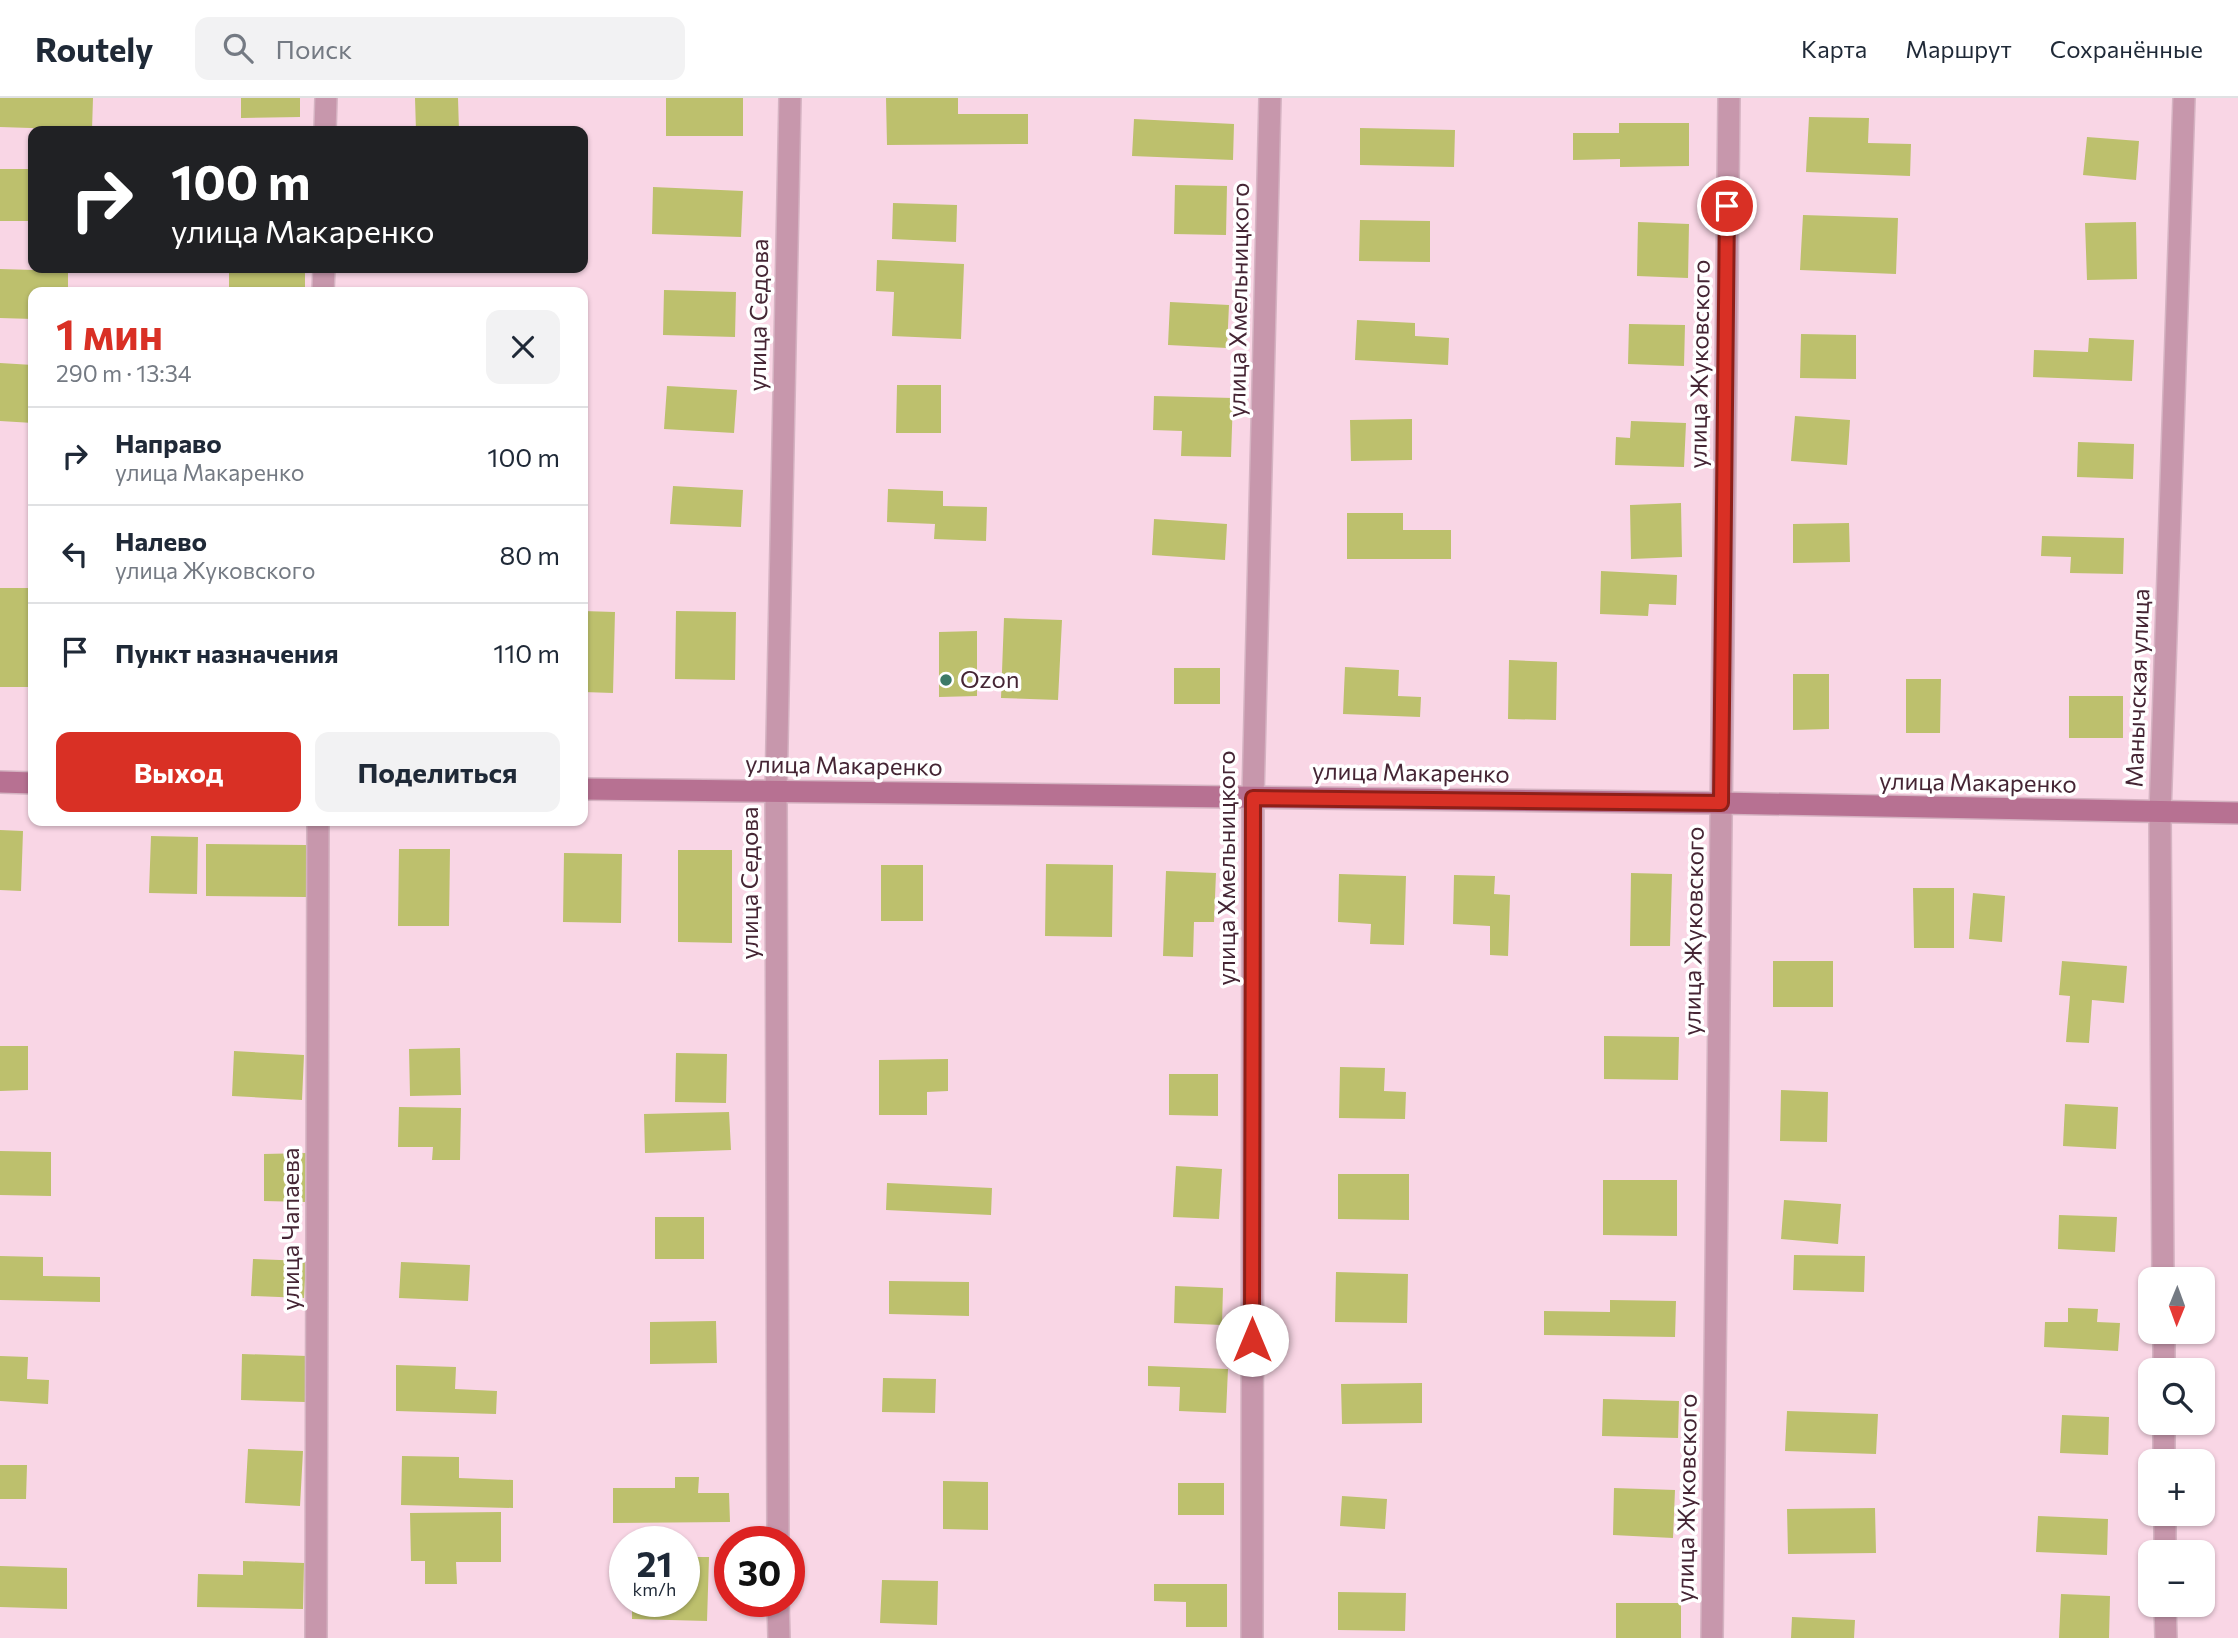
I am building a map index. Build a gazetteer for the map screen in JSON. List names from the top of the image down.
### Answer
{
  "streets": {
    "street": [
      "улица Хмельницкого",
      "улица Седова",
      "улица Жуковского",
      "Манычская улица",
      "улица Макаренко",
      "улица Чапаева"
    ]
  },
  "crossings": [
    ["улица Хмельницкого", "улица Макаренко"],
    ["улица Седова", "улица Макаренко"],
    ["улица Жуковского", "улица Макаренко"],
    ["Манычская улица", "улица Макаренко"]
  ],
  "places": ["Ozon"],
  "north": "bottom",
  "page": {
    "header": "Routely",
    "search": "Поиск",
    "nav": ["Карта", "Маршрут", "Сохранённые"],
    "turn": ["100 m", "улица Макаренко"],
    "heading": ["1 мин", "290 m · 13:34"],
    "list": [
      {
        "name": "Направо",
        "note": "улица Макаренко",
        "value": "100 m"
      },
      {
        "name": "Налево",
        "note": "улица Жуковского",
        "value": "80 m"
      },
      {
        "name": "Пункт назначения",
        "value": "110 m"
      }
    ],
    "buttons": ["Выход", "Поделиться"],
    "map_buttons": ["+", "−"],
    "speed": "21 km/h",
    "limit": "30"
  }
}
